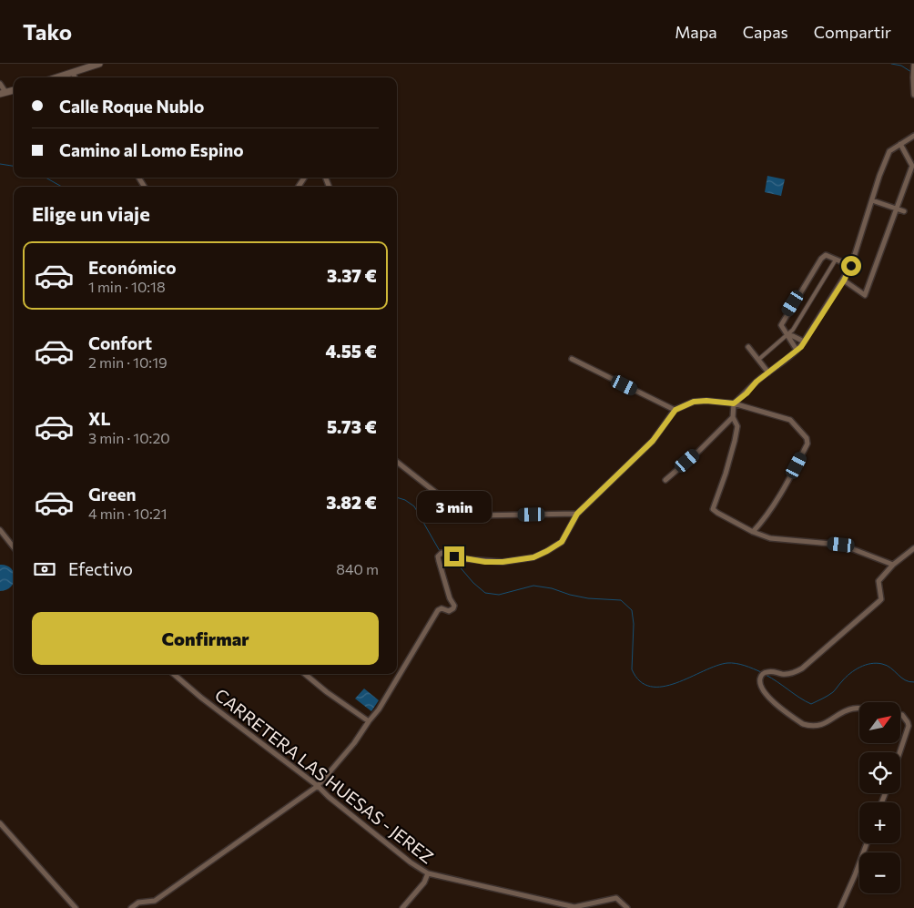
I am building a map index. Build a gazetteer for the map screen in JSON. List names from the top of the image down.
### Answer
{
  "streets": {
    "street": ["CARRETERA LAS HUESAS - JEREZ"]
  },
  "north": "top right",
  "page": {
    "header": "Tako",
    "nav": ["Mapa", "Capas", "Compartir"],
    "banner": ["Calle Roque Nublo", "Camino al Lomo Espino"],
    "heading": "Elige un viaje",
    "list": [
      {
        "name": "Económico",
        "note": "1 min · 10:18",
        "value": "3.37 €"
      },
      {
        "name": "Confort",
        "note": "2 min · 10:19",
        "value": "4.55 €"
      },
      {
        "name": "XL",
        "note": "3 min · 10:20",
        "value": "5.73 €"
      },
      {
        "name": "Green",
        "note": "4 min · 10:21",
        "value": "3.82 €"
      }
    ],
    "bubble": "3 min",
    "pay": ["Efectivo", "840 m"],
    "buttons": "Confirmar",
    "map_buttons": ["+", "−"]
  }
}
